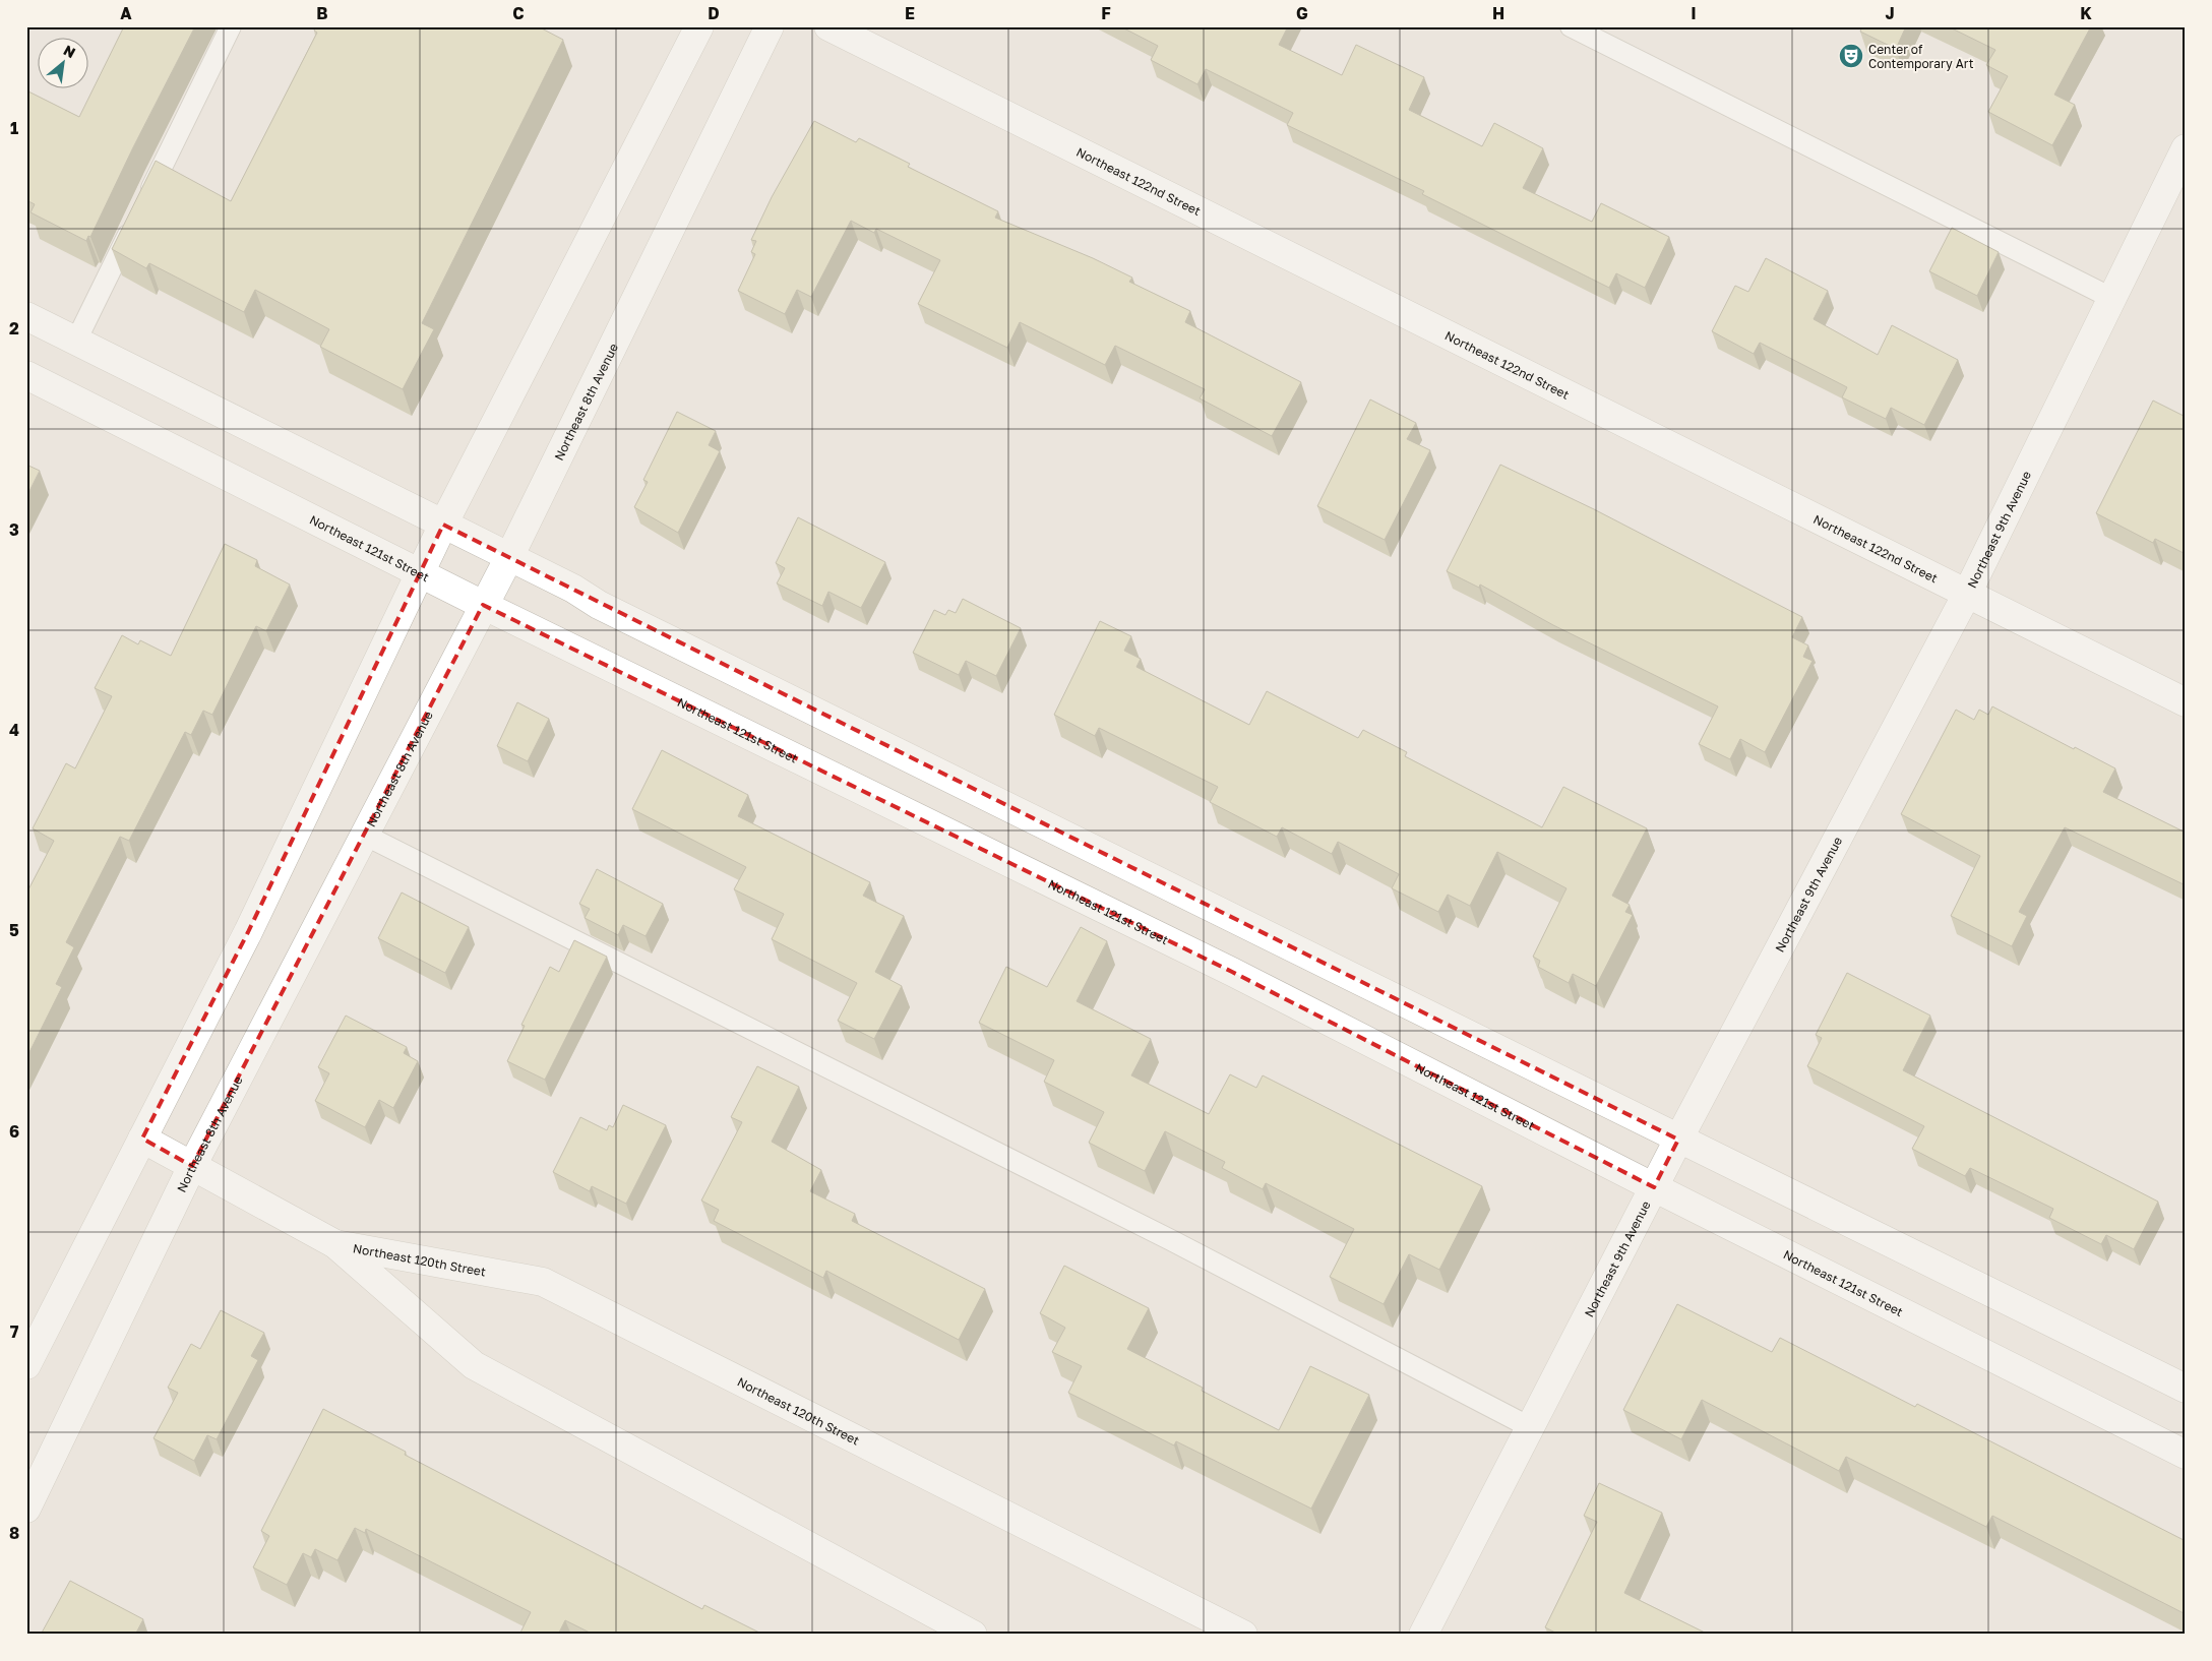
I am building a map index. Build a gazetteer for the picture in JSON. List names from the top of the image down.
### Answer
{
  "streets": {
    "street": [
      "Northeast 122nd Street",
      "Northeast 8th Avenue",
      "Northeast 9th Avenue",
      "Northeast 121st Street",
      "Northeast 120th Street"
    ]
  },
  "crossings": [
    ["Northeast 122nd Street", "Northeast 9th Avenue"],
    ["Northeast 8th Avenue", "Northeast 121st Street"],
    ["Northeast 8th Avenue", "Northeast 120th Street"],
    ["Northeast 9th Avenue", "Northeast 121st Street"]
  ],
  "places": {
    "theatre": ["Center of Contemporary Art"]
  },
  "north": "top right",
  "grid": {
    "columns": [
      "A",
      "B",
      "C",
      "D",
      "E",
      "F",
      "G",
      "H",
      "I",
      "J",
      "K"
    ],
    "rows": [
      "1",
      "2",
      "3",
      "4",
      "5",
      "6",
      "7",
      "8"
    ]
  }
}
